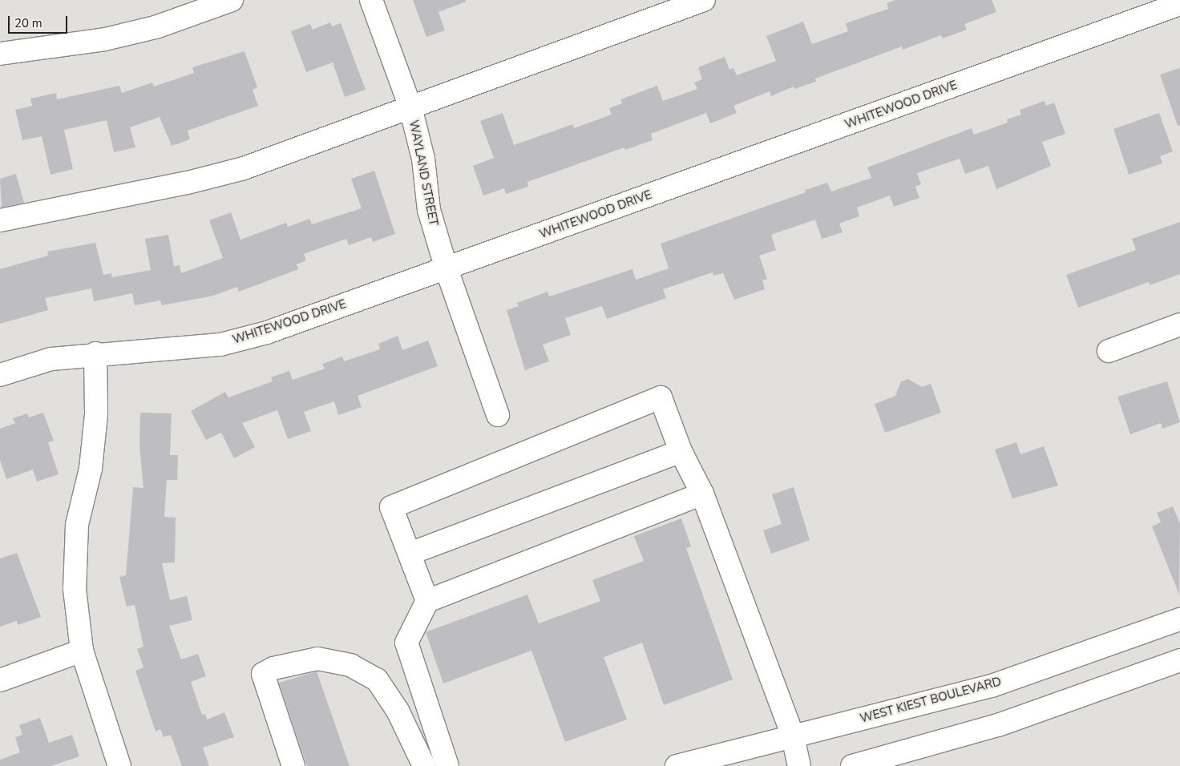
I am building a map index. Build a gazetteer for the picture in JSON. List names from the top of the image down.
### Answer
{
  "streets": {
    "street": ["WHITEWOOD DRIVE", "WAYLAND STREET", "WEST KIEST BOULEVARD"]
  },
  "crossings": [
    ["WHITEWOOD DRIVE", "WAYLAND STREET"]
  ],
  "scale_bar": "20 m"
}
